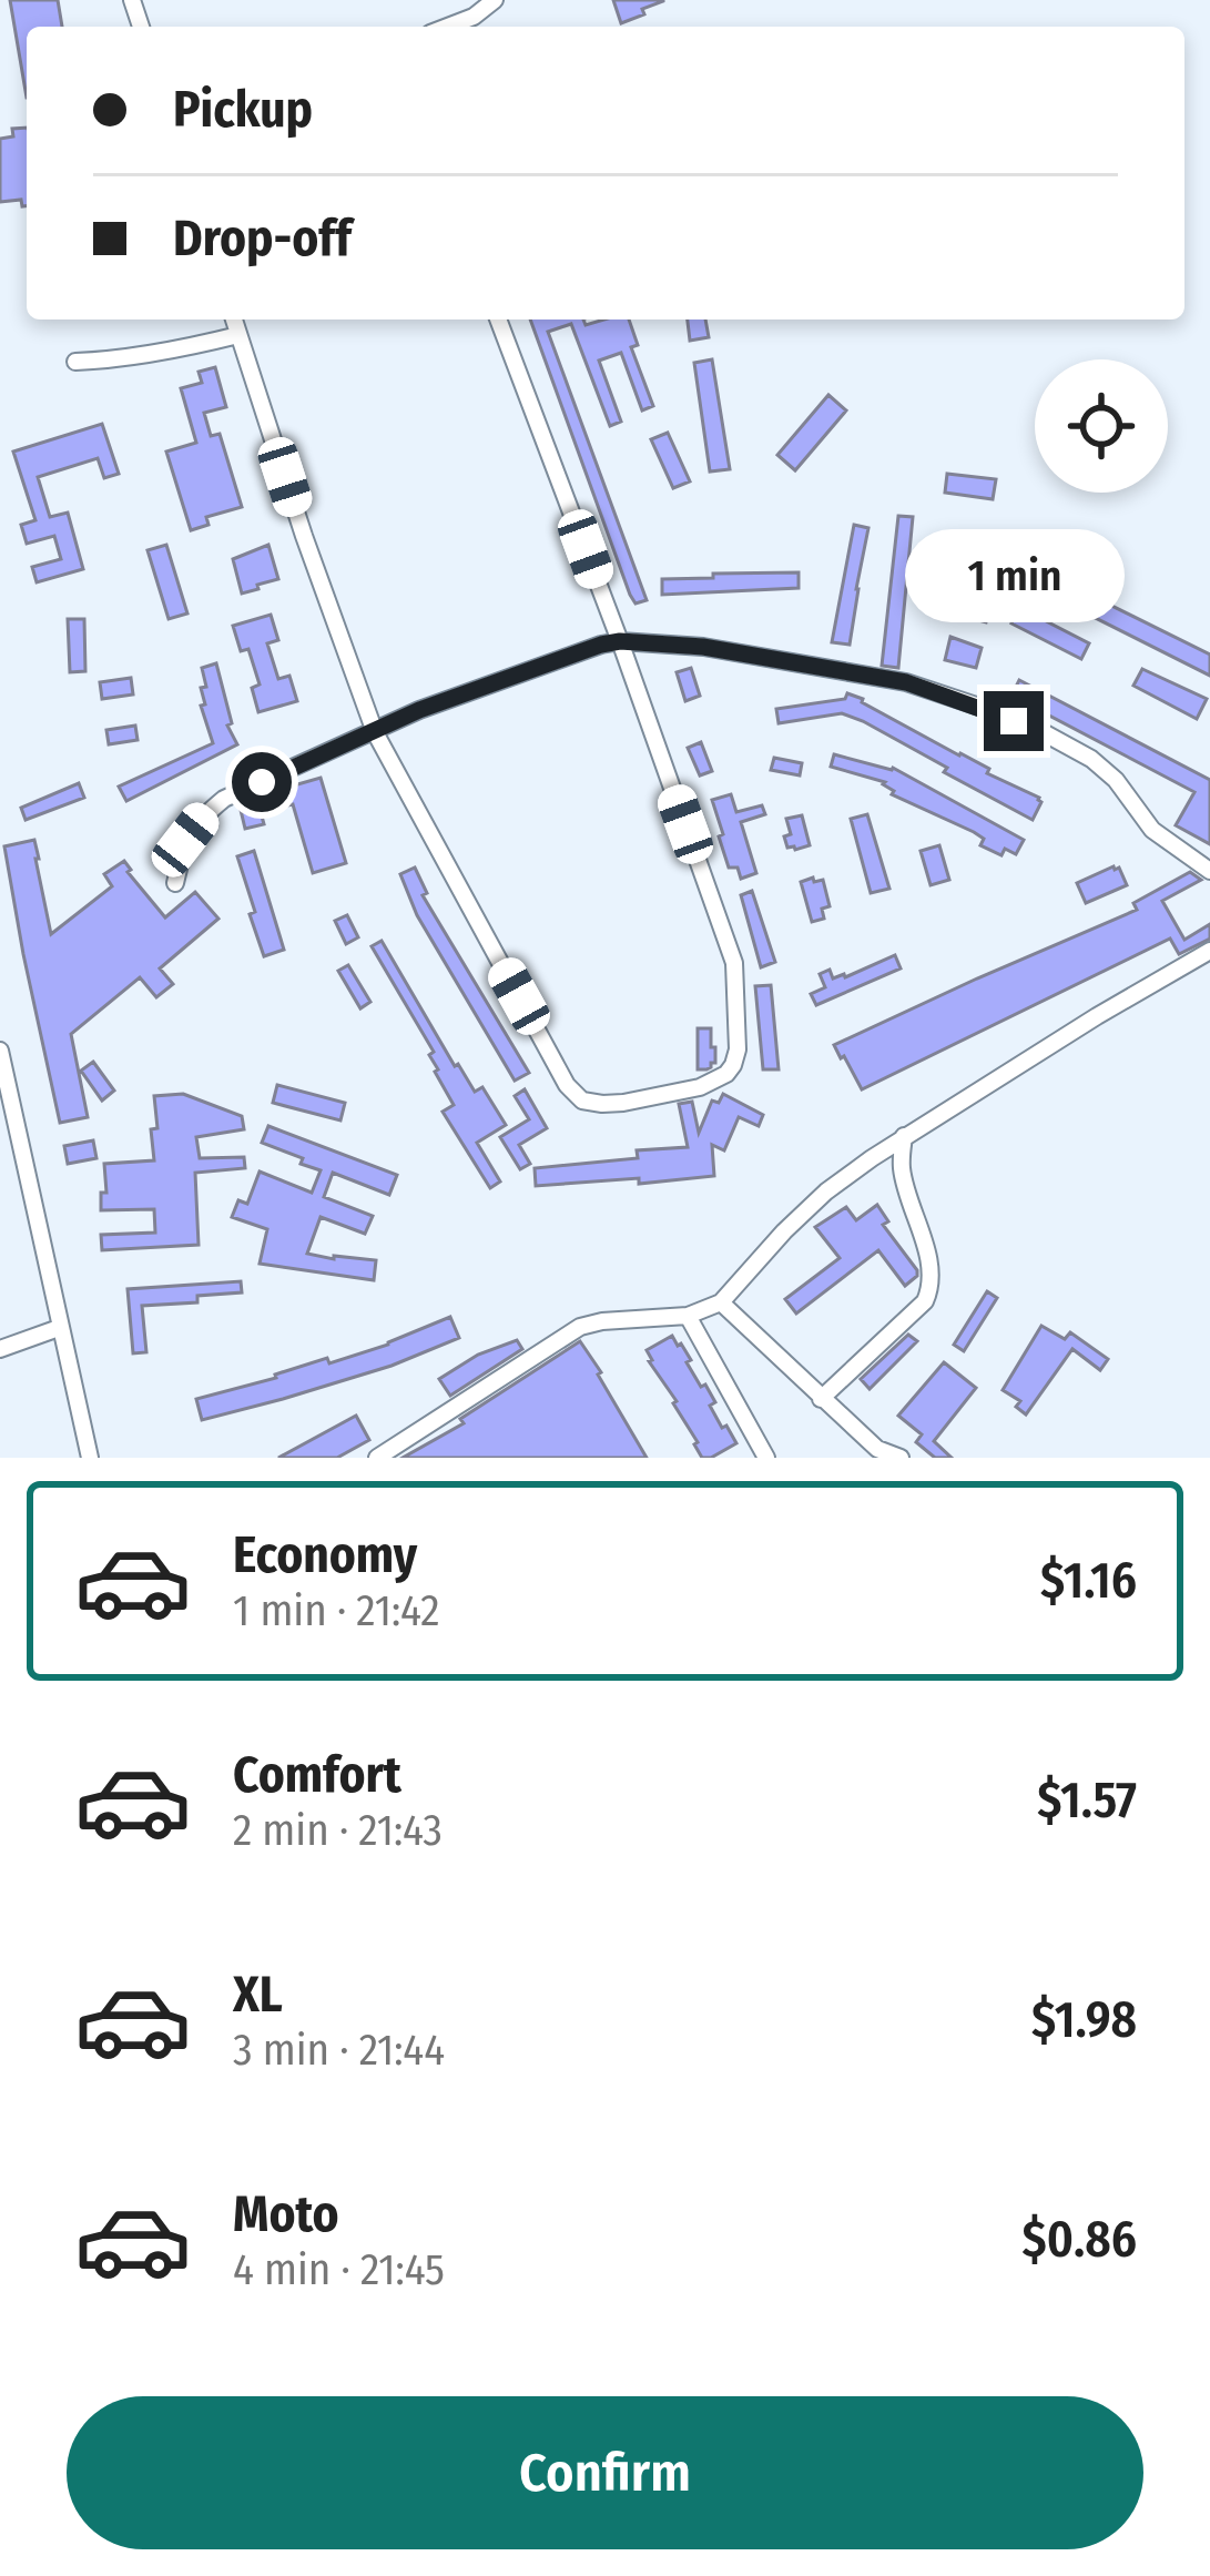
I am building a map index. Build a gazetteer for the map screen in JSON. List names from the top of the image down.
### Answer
{
  "page": {
    "banner": ["Pickup", "Drop-off"],
    "bubble": "1 min",
    "list": [
      {
        "name": "Economy",
        "note": "1 min · 21:42",
        "value": "$1.16"
      },
      {
        "name": "Comfort",
        "note": "2 min · 21:43",
        "value": "$1.57"
      },
      {
        "name": "XL",
        "note": "3 min · 21:44",
        "value": "$1.98"
      },
      {
        "name": "Moto",
        "note": "4 min · 21:45",
        "value": "$0.86"
      }
    ],
    "buttons": "Confirm"
  }
}
